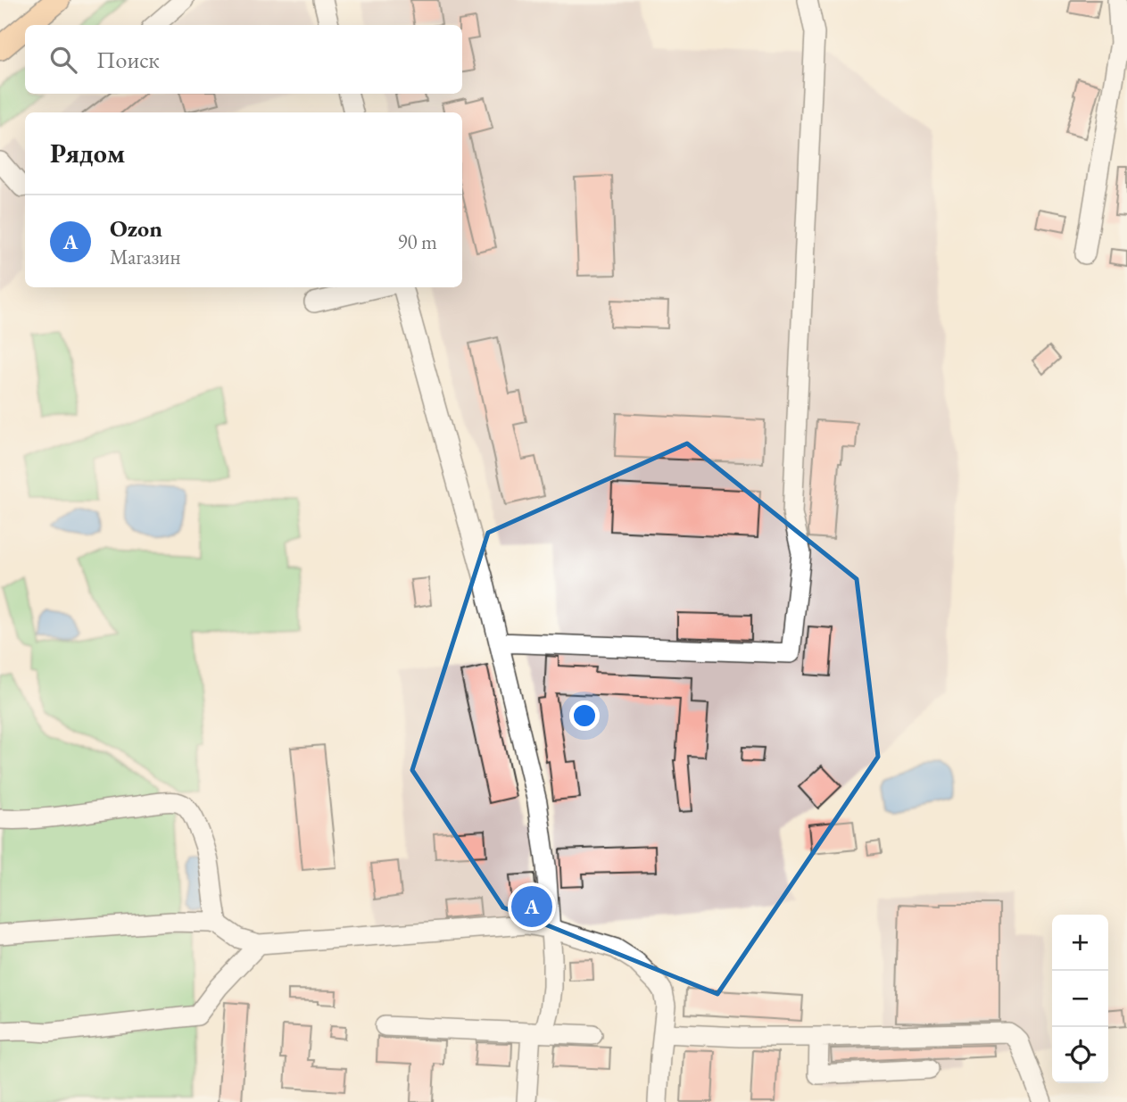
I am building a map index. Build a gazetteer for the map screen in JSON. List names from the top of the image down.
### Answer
{
  "page": {
    "search": "Поиск",
    "heading": "Рядом",
    "list": [
      {
        "mark": "A",
        "name": "Ozon",
        "note": "Магазин",
        "value": "90 m"
      }
    ],
    "pins": "A",
    "map_buttons": ["+", "−"]
  }
}
